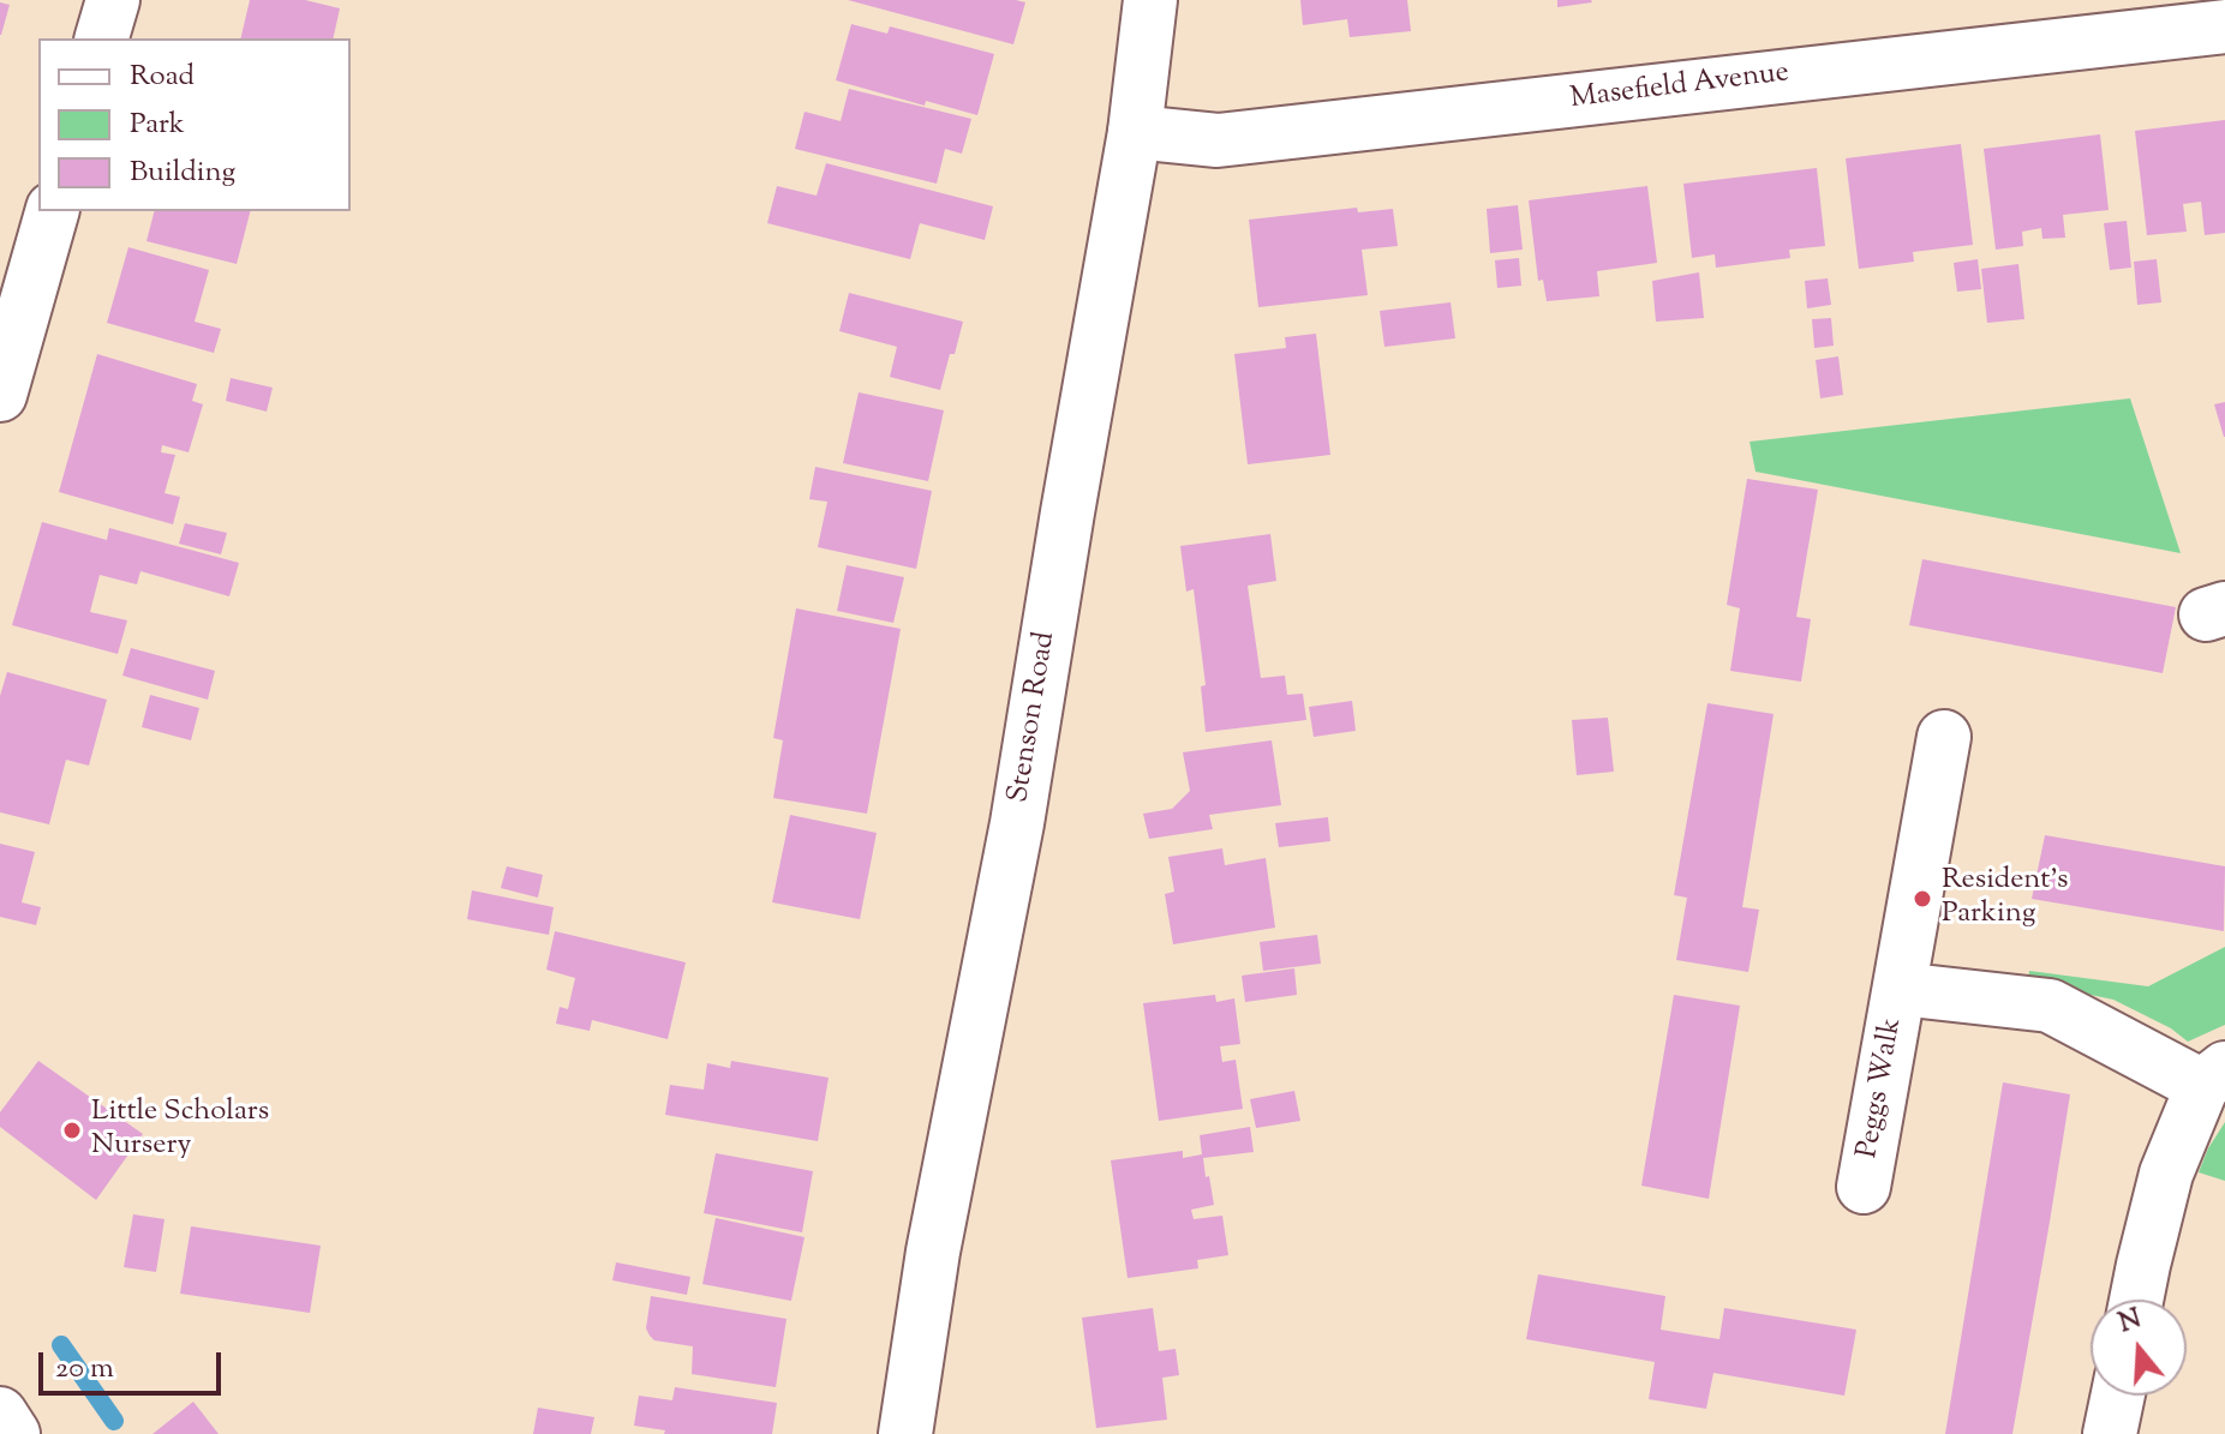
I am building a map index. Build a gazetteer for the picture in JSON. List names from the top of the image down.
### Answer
{
  "streets": {
    "street": ["Masefield Avenue", "Stenson Road", "Peggs Walk"]
  },
  "crossings": [
    ["Masefield Avenue", "Stenson Road"]
  ],
  "places": ["Resident's Parking", "Little Scholars Nursery"],
  "legend": ["Road", "Park", "Building"],
  "scale_bar": "20 m",
  "north": "top"
}
